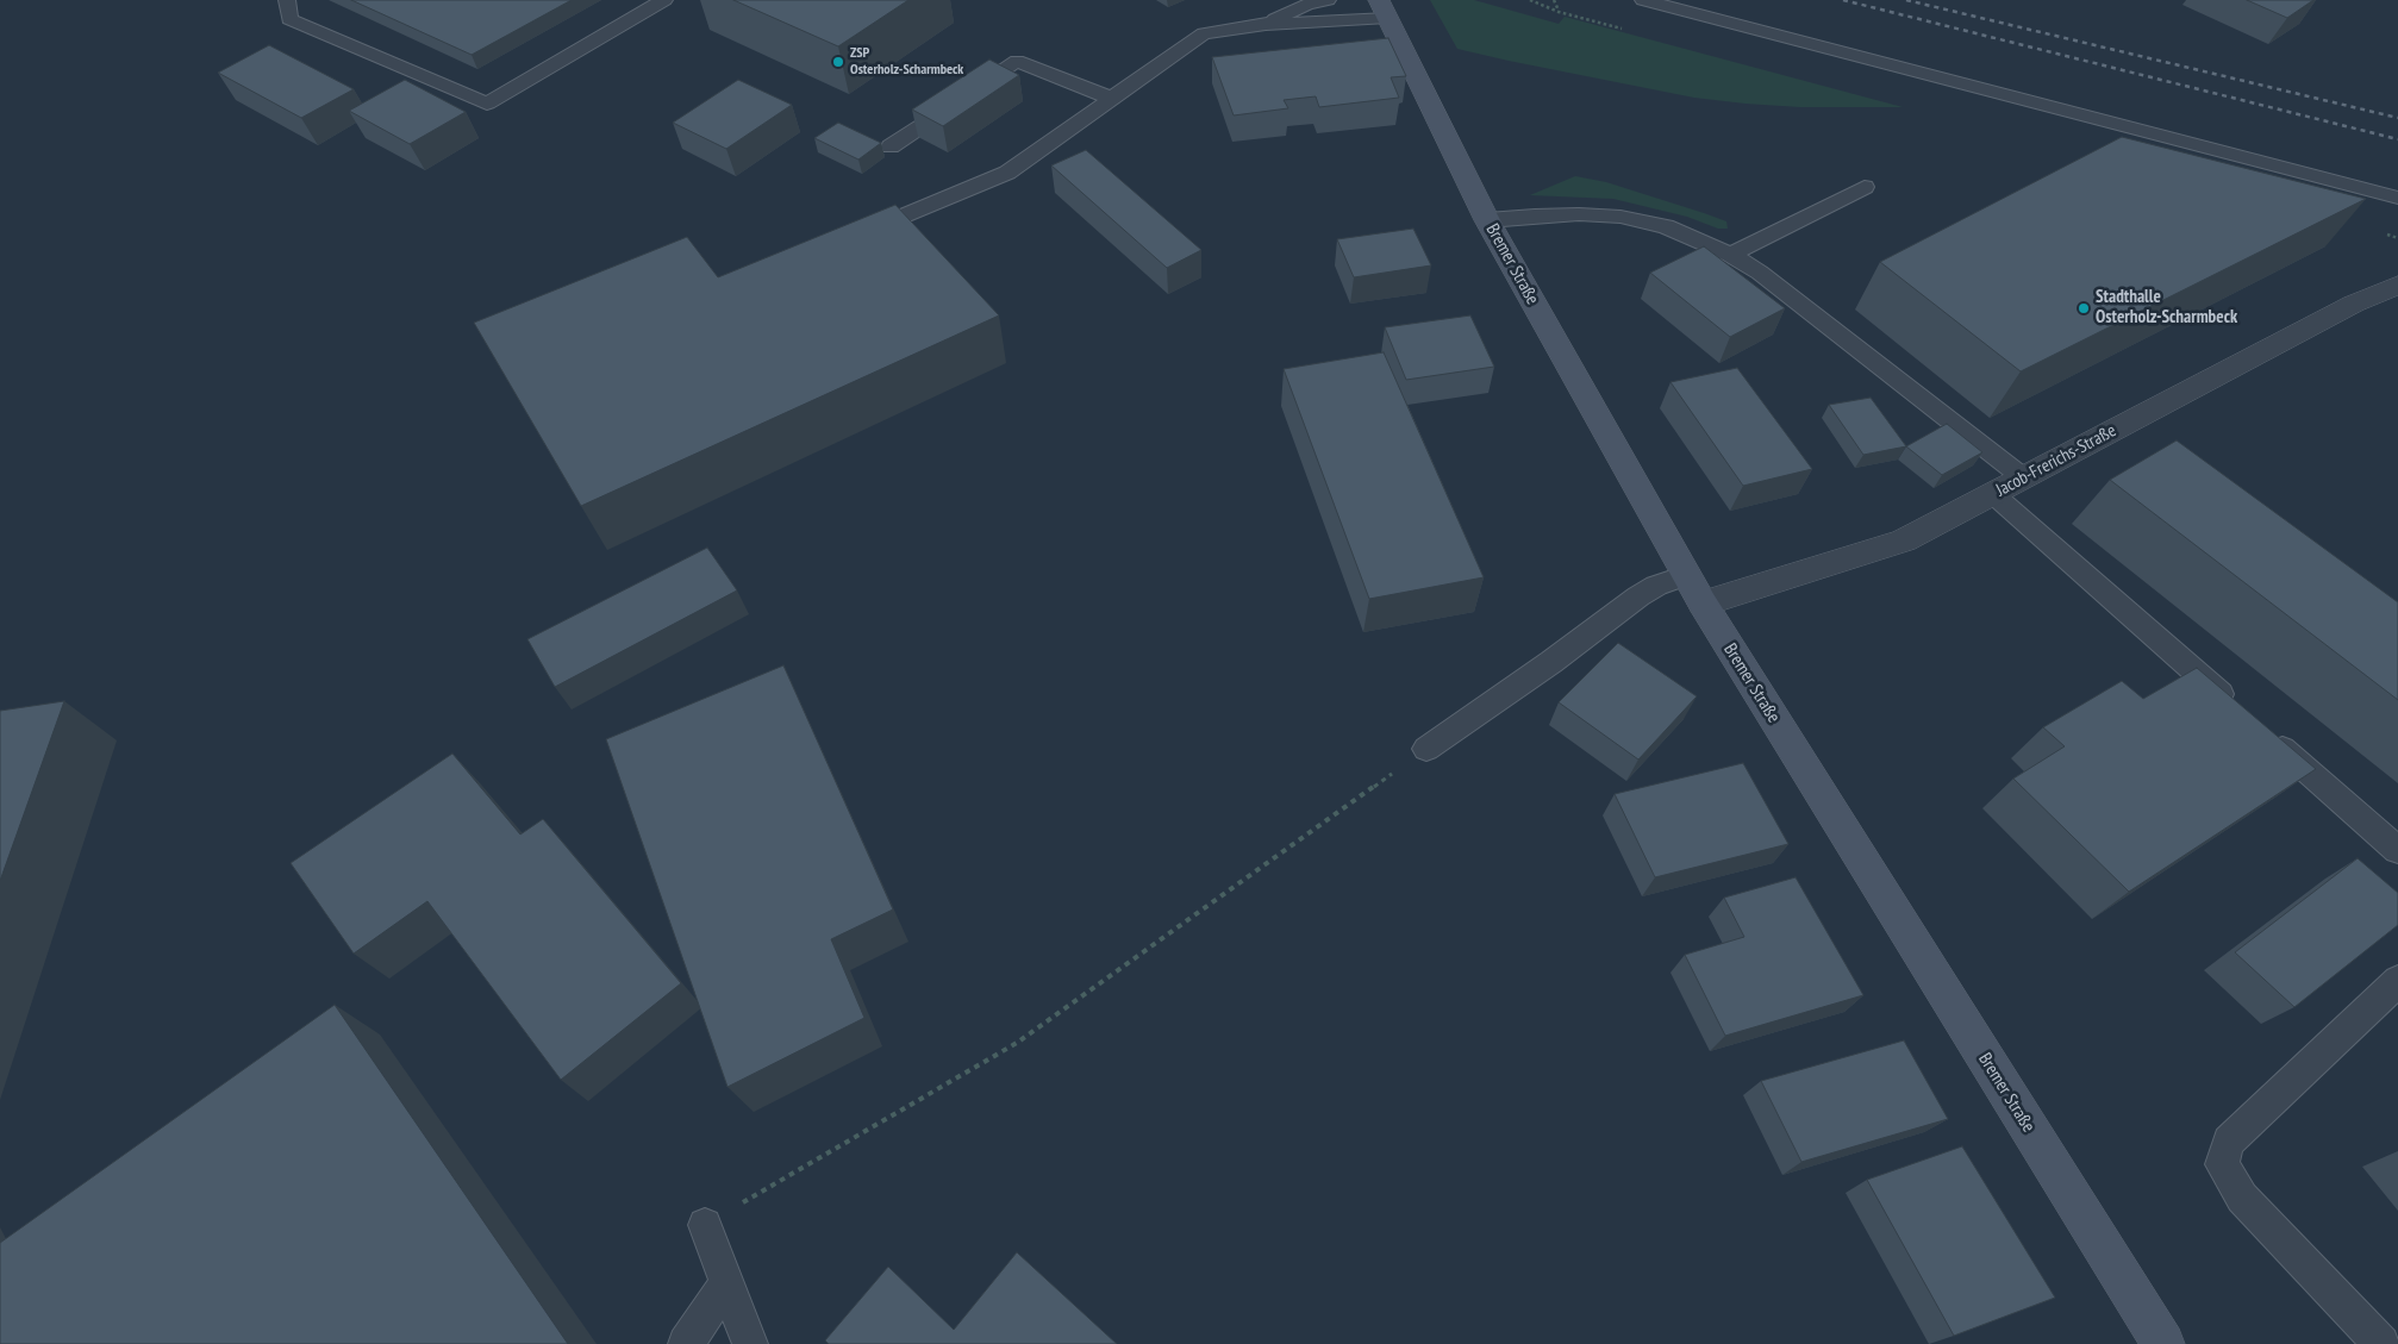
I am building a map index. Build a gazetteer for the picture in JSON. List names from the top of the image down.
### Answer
{
  "streets": {
    "street": ["Bremer Straße", "Jacob-Frerichs-Straße"]
  },
  "crossings": [
    ["Bremer Straße", "Jacob-Frerichs-Straße"]
  ],
  "places": ["ZSP Osterholz-Scharmbeck", "Stadthalle Osterholz-Scharmbeck"]
}
